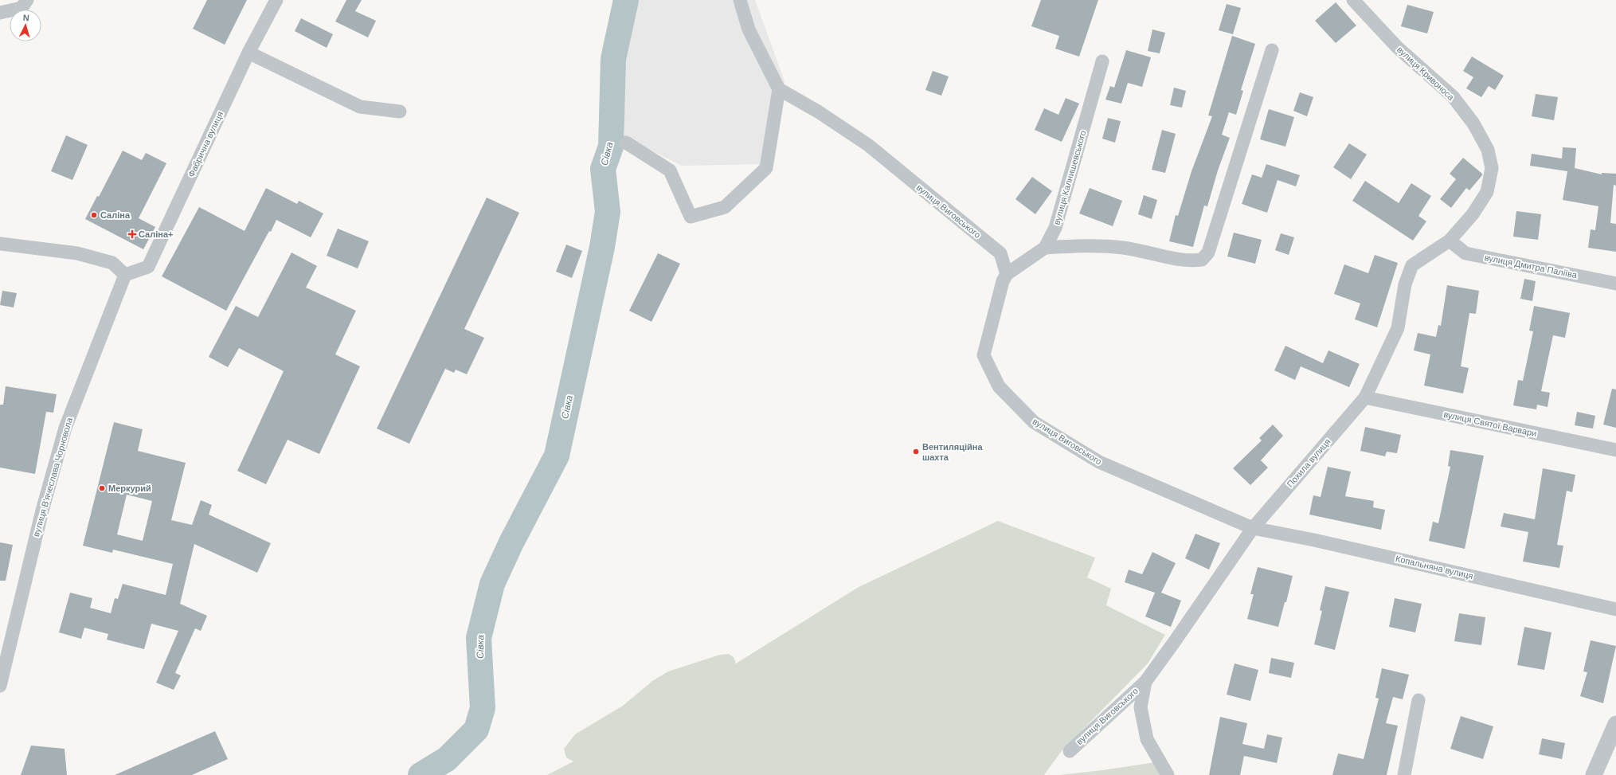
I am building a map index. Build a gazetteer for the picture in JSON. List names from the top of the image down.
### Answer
{
  "streets": {
    "street": [
      "вулиця Кривоноса",
      "Фабрична вулиця",
      "вулиця Калнишевського",
      "вулиця Виговського",
      "вулиця Дмитра Паліїва",
      "вулиця Святої Варвари",
      "Похила вулиця",
      "вулиця В'ячеслава Чорновола",
      "Копальняна вулиця"
    ]
  },
  "crossings": [
    ["вулиця Кривоноса", "вулиця Дмитра Паліїва"],
    ["вулиця Кривоноса", "вулиця Святої Варвари"],
    ["вулиця Кривоноса", "Похила вулиця"],
    ["Фабрична вулиця", "вулиця В'ячеслава Чорновола"],
    ["вулиця Калнишевського", "вулиця Виговського"],
    ["вулиця Виговського", "Похила вулиця"],
    ["вулиця Виговського", "Копальняна вулиця"],
    ["вулиця Святої Варвари", "Похила вулиця"],
    ["Похила вулиця", "Копальняна вулиця"]
  ],
  "water": ["Сівка"],
  "places": {
    "other": ["Саліна", "Вентиляційна шахта", "Меркурий"],
    "health": ["Саліна+"]
  },
  "north": "top"
}
